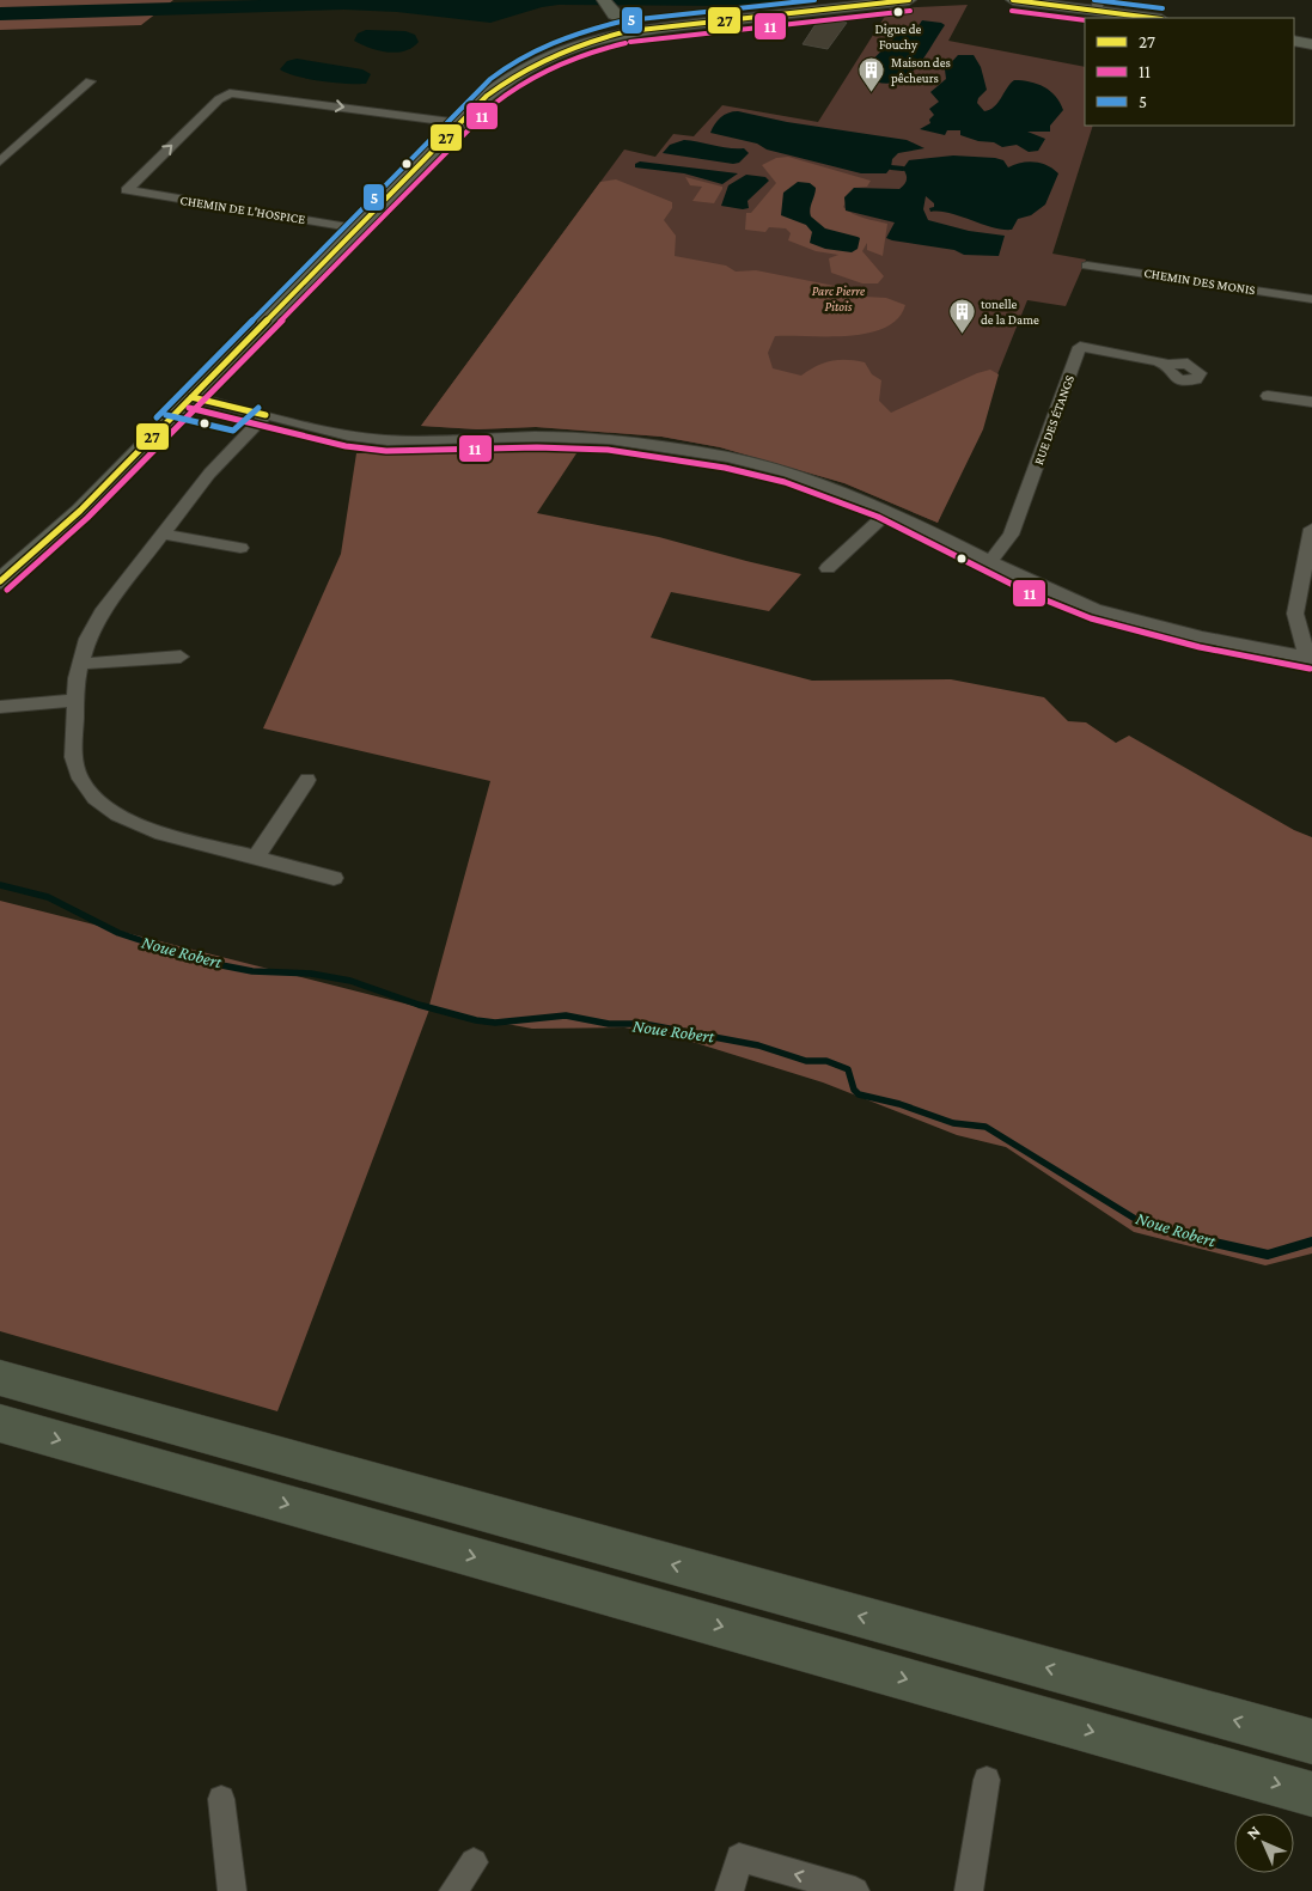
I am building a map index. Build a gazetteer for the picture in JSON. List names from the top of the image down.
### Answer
{
  "streets": {
    "street": ["CHEMIN DE L'HOSPICE", "CHEMIN DES MONIS", "RUE DES ÉTANGS"]
  },
  "water": ["Noue Robert"],
  "parks": ["Parc Pierre Pitois"],
  "places": {
    "other": ["Digue de Fouchy"],
    "building": ["Maison des pêcheurs", "tonelle de la Dame"]
  },
  "lines": ["transit line 27", "transit line 5", "transit line 11"],
  "legend": ["27", "11", "5"],
  "north": "top left"
}
